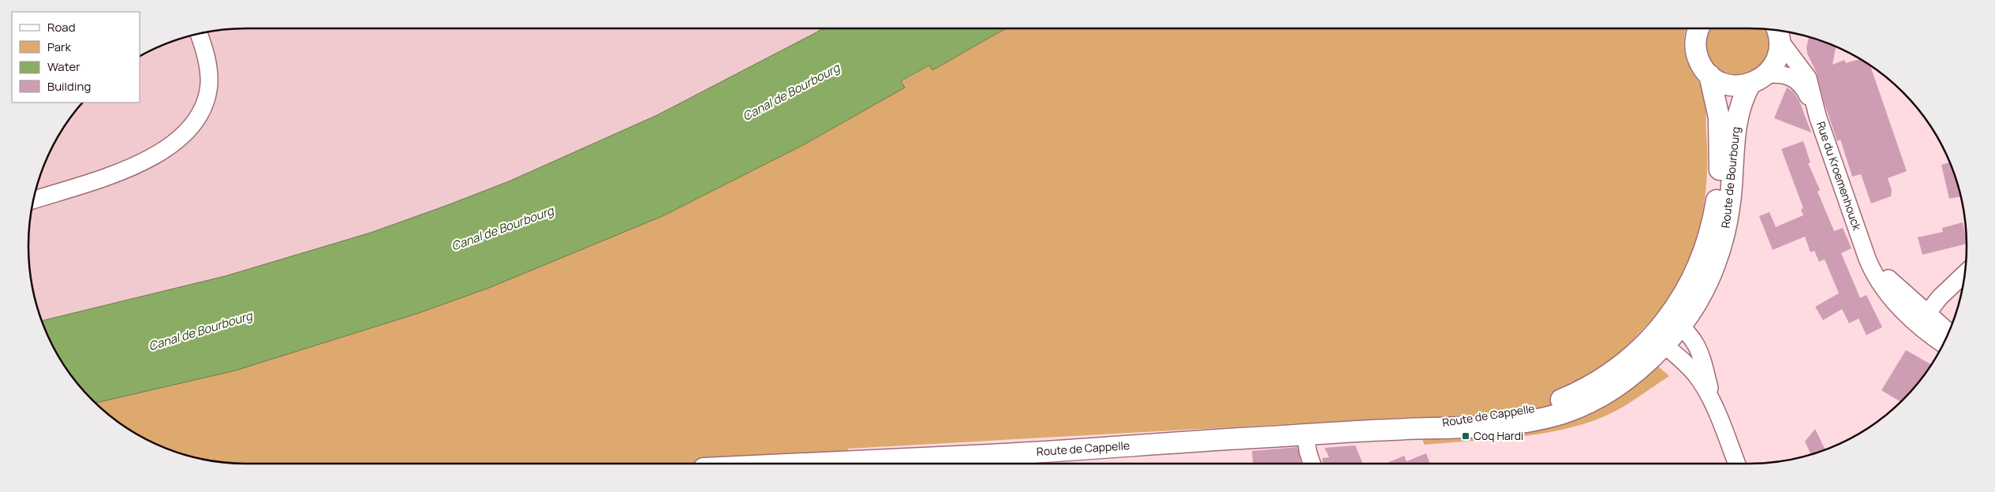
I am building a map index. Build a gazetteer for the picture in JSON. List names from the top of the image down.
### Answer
{
  "streets": {
    "main road": ["Route de Bourbourg", "Route de Cappelle"],
    "street": ["Rue du Kroemenhouck"]
  },
  "crossings": [
    ["Rue du Kroemenhouck", "Route de Bourbourg"],
    ["Route de Bourbourg", "Route de Cappelle"]
  ],
  "water": ["Canal de Bourbourg"],
  "places": {
    "transit": ["Coq Hardi"]
  },
  "legend": [
    "Road",
    "Park",
    "Water",
    "Building"
  ]
}
